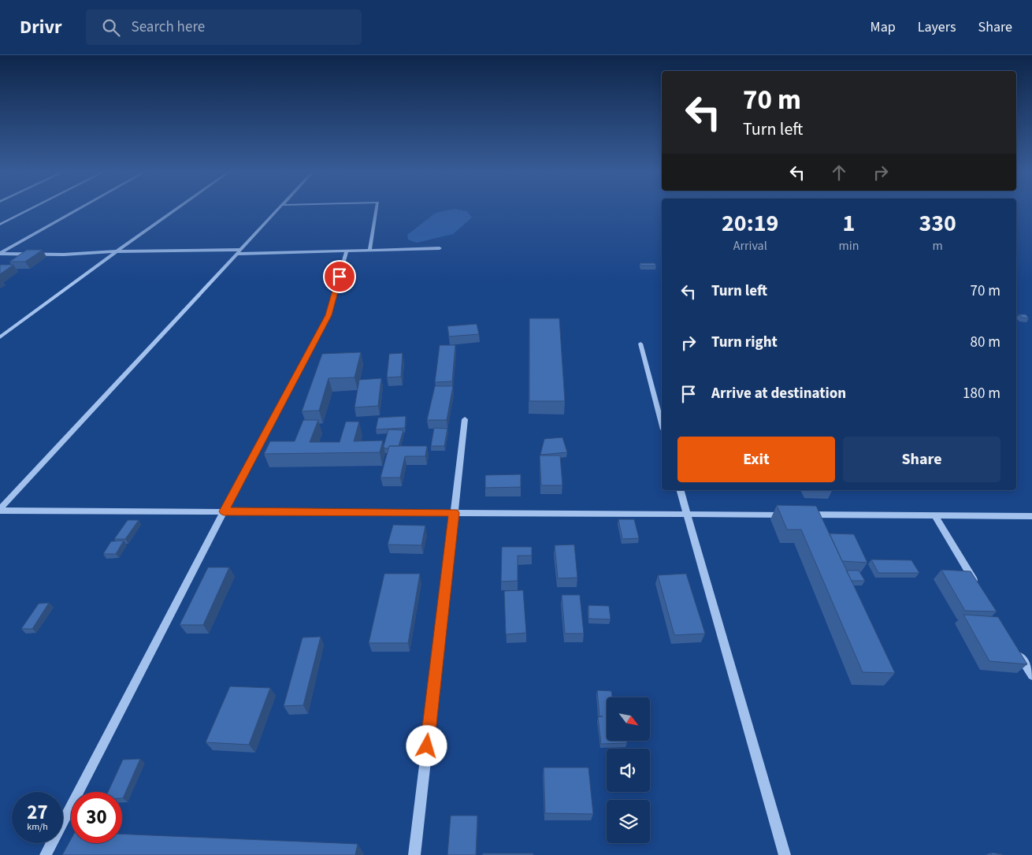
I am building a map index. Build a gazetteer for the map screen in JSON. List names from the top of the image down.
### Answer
{
  "north": "bottom right",
  "page": {
    "header": "Drivr",
    "search": "Search here",
    "nav": ["Map", "Layers", "Share"],
    "turn": ["70 m", "Turn left"],
    "eta": [
      "20:19",
      "Arrival",
      "1",
      "min",
      "330",
      "m"
    ],
    "list": [
      {
        "name": "Turn left",
        "value": "70 m"
      },
      {
        "name": "Turn right",
        "value": "80 m"
      },
      {
        "name": "Arrive at destination",
        "value": "180 m"
      }
    ],
    "buttons": ["Exit", "Share"],
    "speed": "27 km/h",
    "limit": "30"
  }
}
